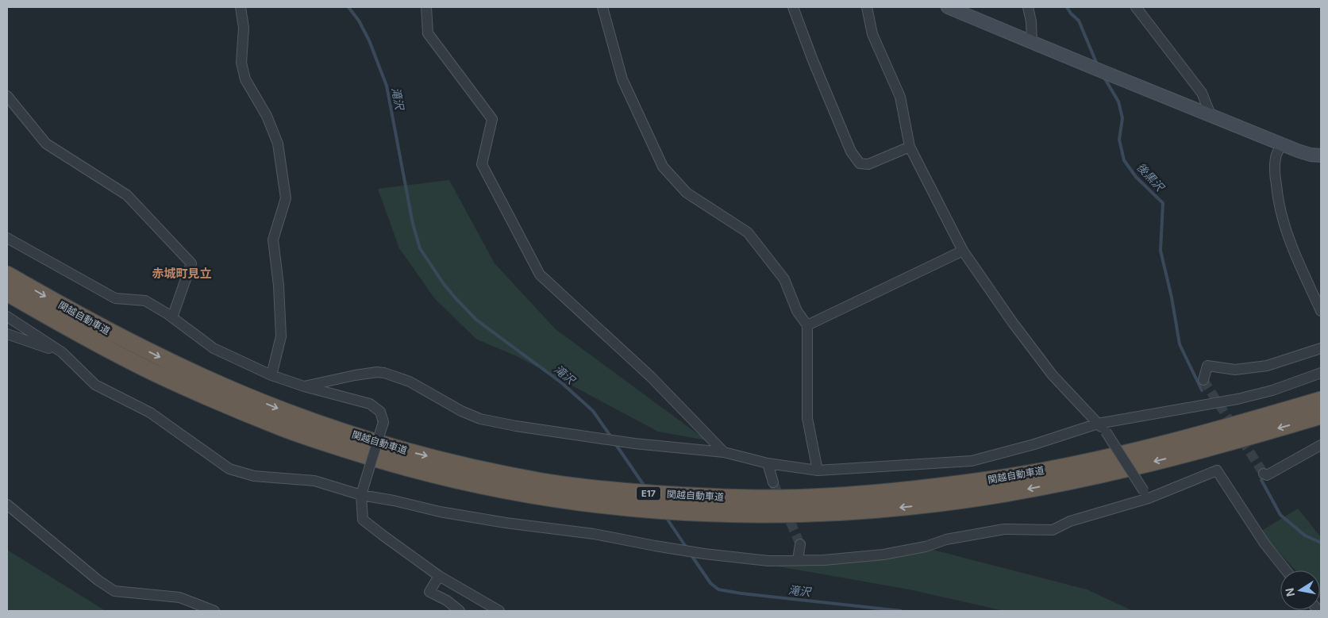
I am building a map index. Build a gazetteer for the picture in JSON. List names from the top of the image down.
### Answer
{
  "streets": {
    "highway": ["関越自動車道", "E17"]
  },
  "districts": ["赤城町見立"],
  "water": ["滝沢", "後黒沢"],
  "north": "left"
}
